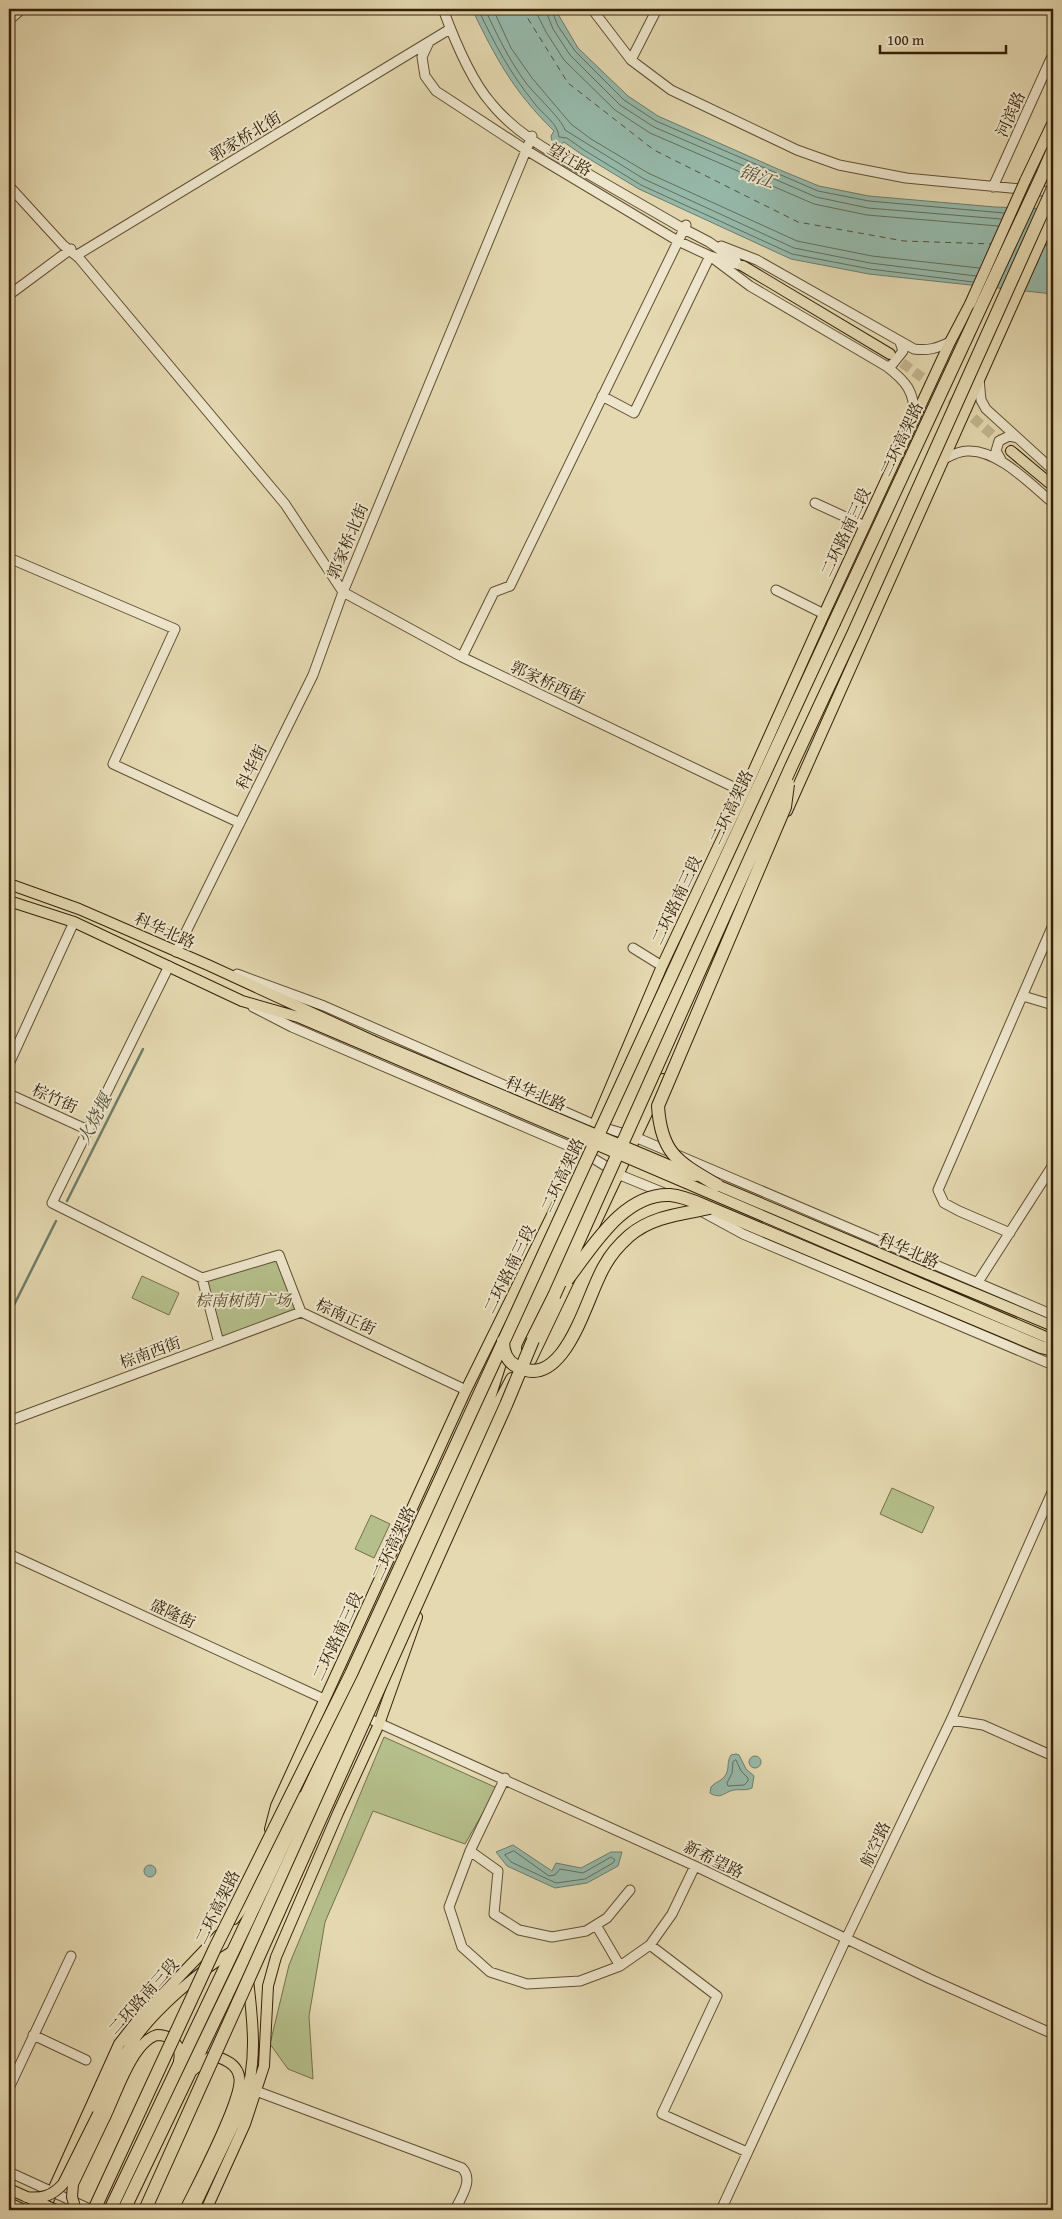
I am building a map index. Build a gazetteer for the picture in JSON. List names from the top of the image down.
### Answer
{
  "streets": {
    "highway": ["二环高架路"],
    "main road": ["望江路", "二环路南三段", "科华北路"],
    "street": [
      "河滨路",
      "郭家桥北街",
      "郭家桥西街",
      "科华街",
      "棕竹街",
      "棕南正街",
      "棕南西街",
      "盛隆街",
      "航空路",
      "新希望路"
    ]
  },
  "crossings": [
    ["郭家桥北街", "望江路"],
    ["郭家桥北街", "郭家桥西街"],
    ["郭家桥北街", "科华街"],
    ["二环路南三段", "郭家桥西街"],
    ["二环路南三段", "棕南正街"],
    ["二环路南三段", "盛隆街"],
    ["郭家桥西街", "科华街"],
    ["科华街", "科华北路"],
    ["棕南正街", "棕南西街"],
    ["航空路", "新希望路"]
  ],
  "water": ["锦江", "火烧堰"],
  "parks": ["棕南树荫广场"],
  "scale_bar": "100 m"
}
